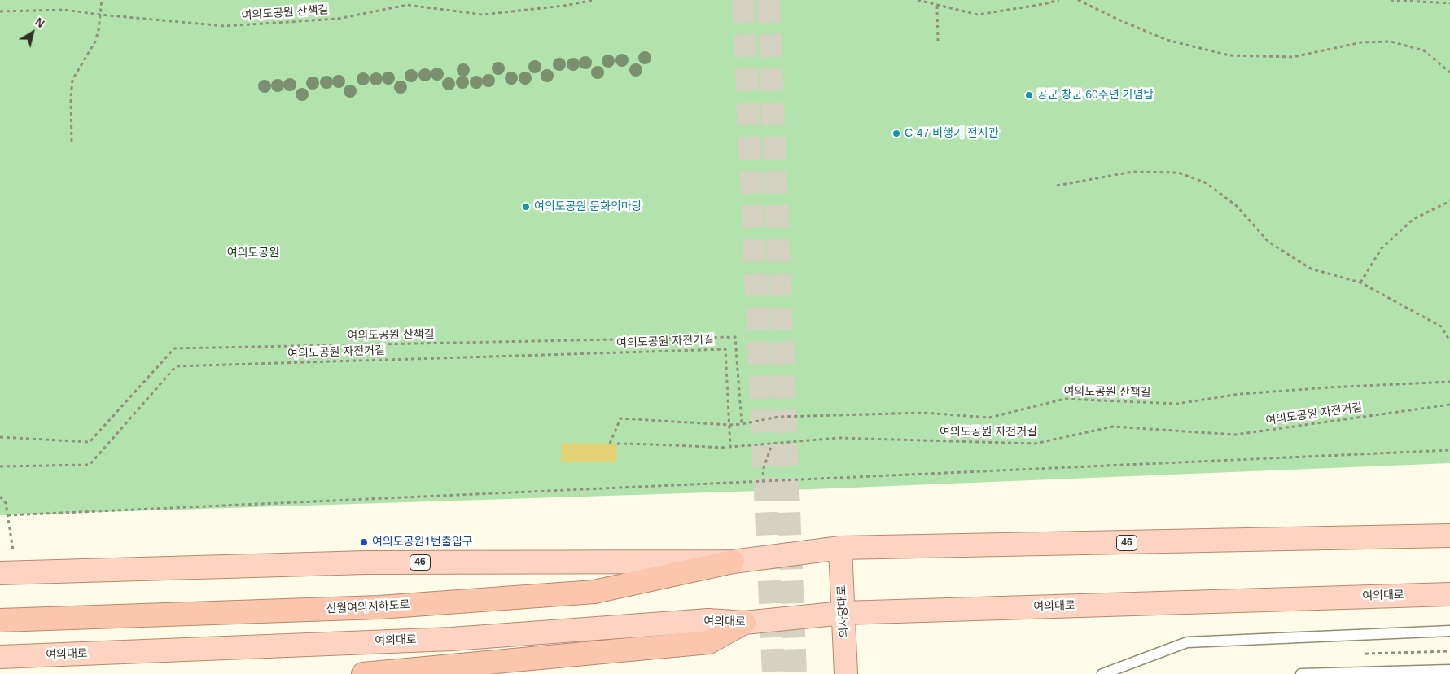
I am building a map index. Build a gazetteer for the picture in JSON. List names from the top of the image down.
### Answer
{
  "streets": {
    "highway": ["신월여의지하도로"],
    "main road": ["46", "여의대로", "의사당대로"],
    "path": ["여의도공원 산책길", "여의도공원 자전거길"]
  },
  "crossings": [
    ["여의도공원 산책길", "여의도공원 자전거길"],
    ["46", "신월여의지하도로"],
    ["46", "의사당대로"],
    ["여의대로", "의사당대로"]
  ],
  "parks": ["여의도공원"],
  "places": [
    "공군 창군 60주년 기념탑",
    "C-47 비행기 전시관",
    "여의도공원 문화의마당",
    "여의도공원1번출입구"
  ],
  "north": "top right"
}
